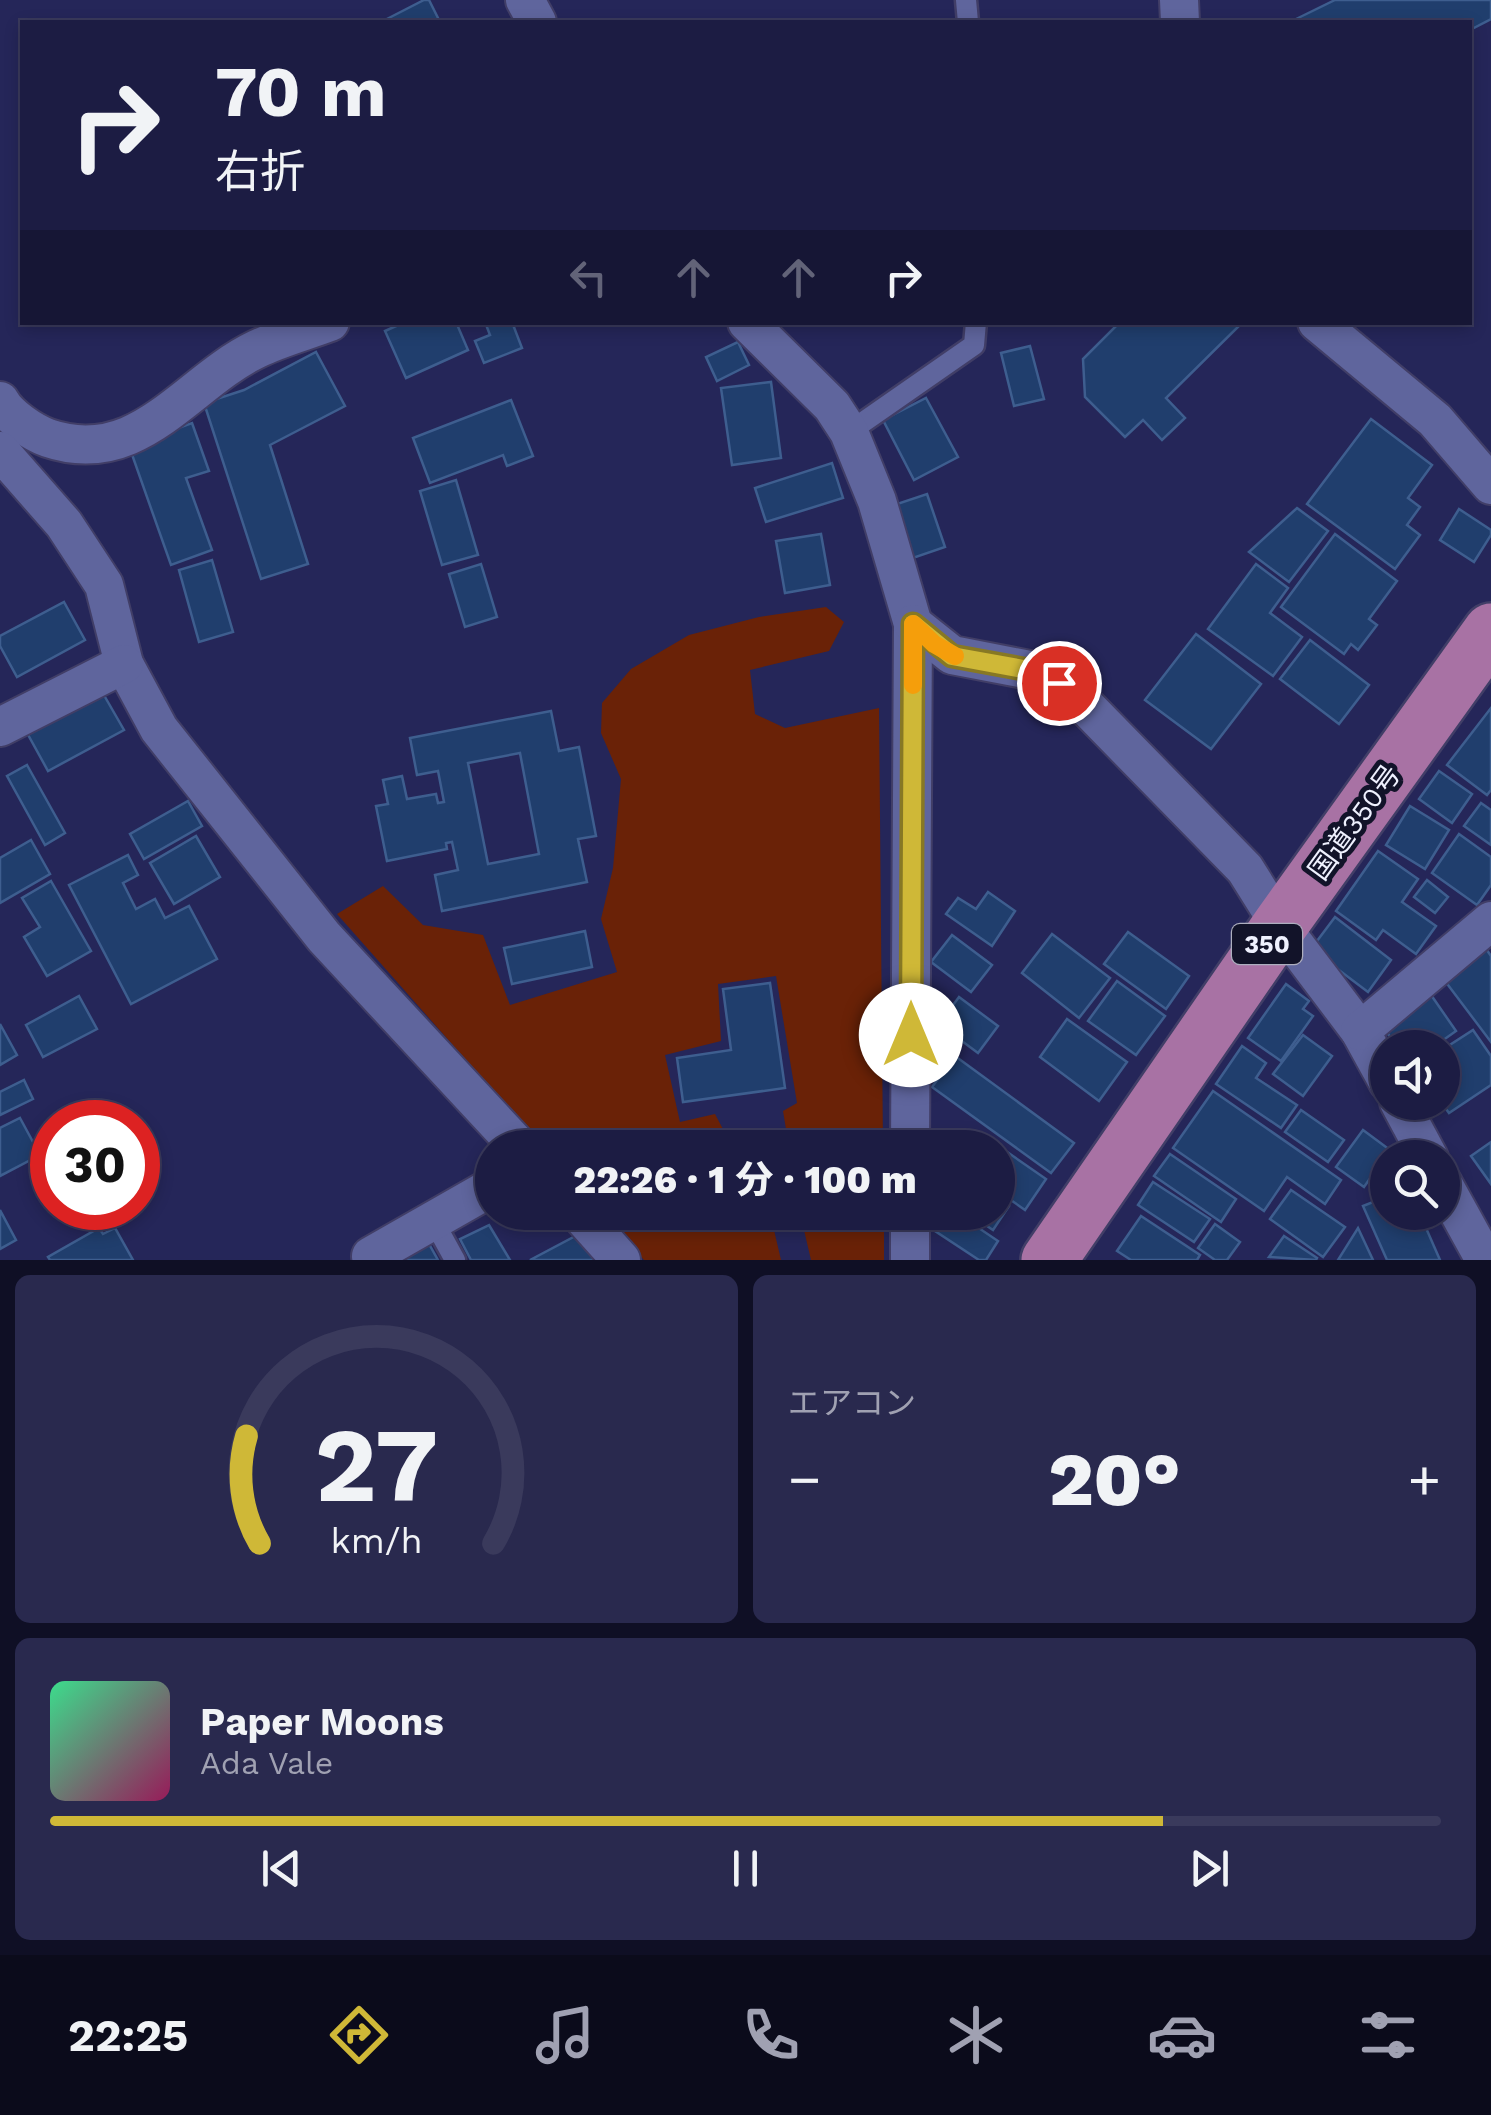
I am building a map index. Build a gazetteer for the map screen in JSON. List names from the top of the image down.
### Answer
{
  "streets": {
    "highway": ["国道350号", "350"]
  },
  "page": {
    "turn": ["70 m", "右折"],
    "limit": "30",
    "trip": "22:26 · 1 分 · 100 m",
    "tile": "エアコン",
    "heat": ["−", "20°", "+"],
    "song": ["Paper Moons", "Ada Vale"],
    "tabs": "22:25",
    "gauge": ["27", "km/h"]
  }
}
